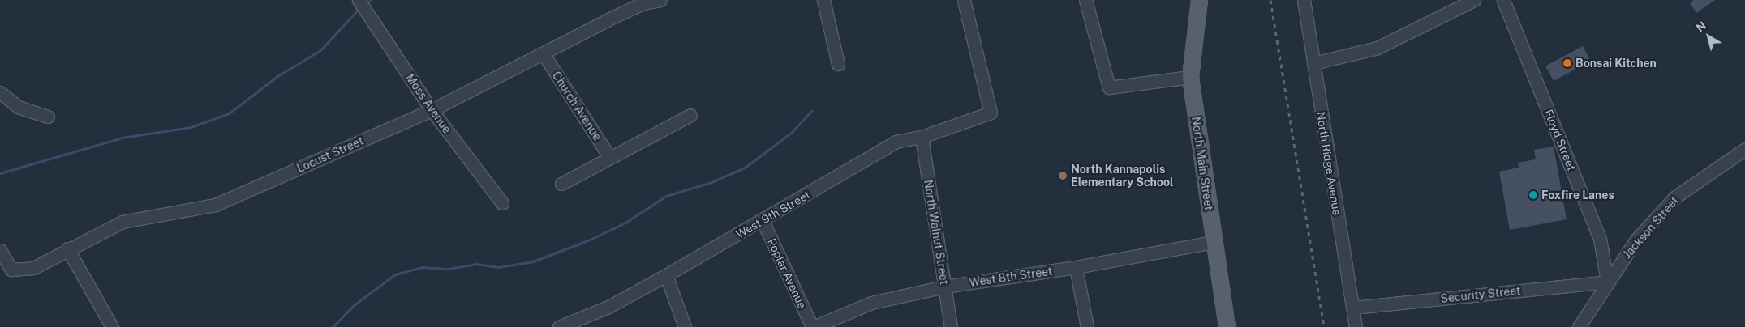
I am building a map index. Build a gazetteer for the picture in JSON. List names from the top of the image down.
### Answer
{
  "streets": {
    "main road": ["North Main Street"],
    "street": [
      "Moss Avenue",
      "Church Avenue",
      "Floyd Street",
      "Locust Street",
      "North Ridge Avenue",
      "West 9th Street",
      "Jackson Street",
      "North Walnut Street",
      "Poplar Avenue",
      "West 8th Street",
      "Security Street"
    ]
  },
  "crossings": [
    ["Moss Avenue", "Locust Street"],
    ["Church Avenue", "Locust Street"],
    ["Floyd Street", "Jackson Street"],
    ["Floyd Street", "Security Street"],
    ["North Main Street", "West 8th Street"],
    ["North Ridge Avenue", "Security Street"],
    ["West 9th Street", "North Walnut Street"],
    ["West 9th Street", "Poplar Avenue"],
    ["Jackson Street", "Security Street"],
    ["North Walnut Street", "West 8th Street"],
    ["Poplar Avenue", "West 8th Street"]
  ],
  "places": ["Bonsai Kitchen", "North Kannapolis Elementary School", "Foxfire Lanes"],
  "north": "top left"
}
